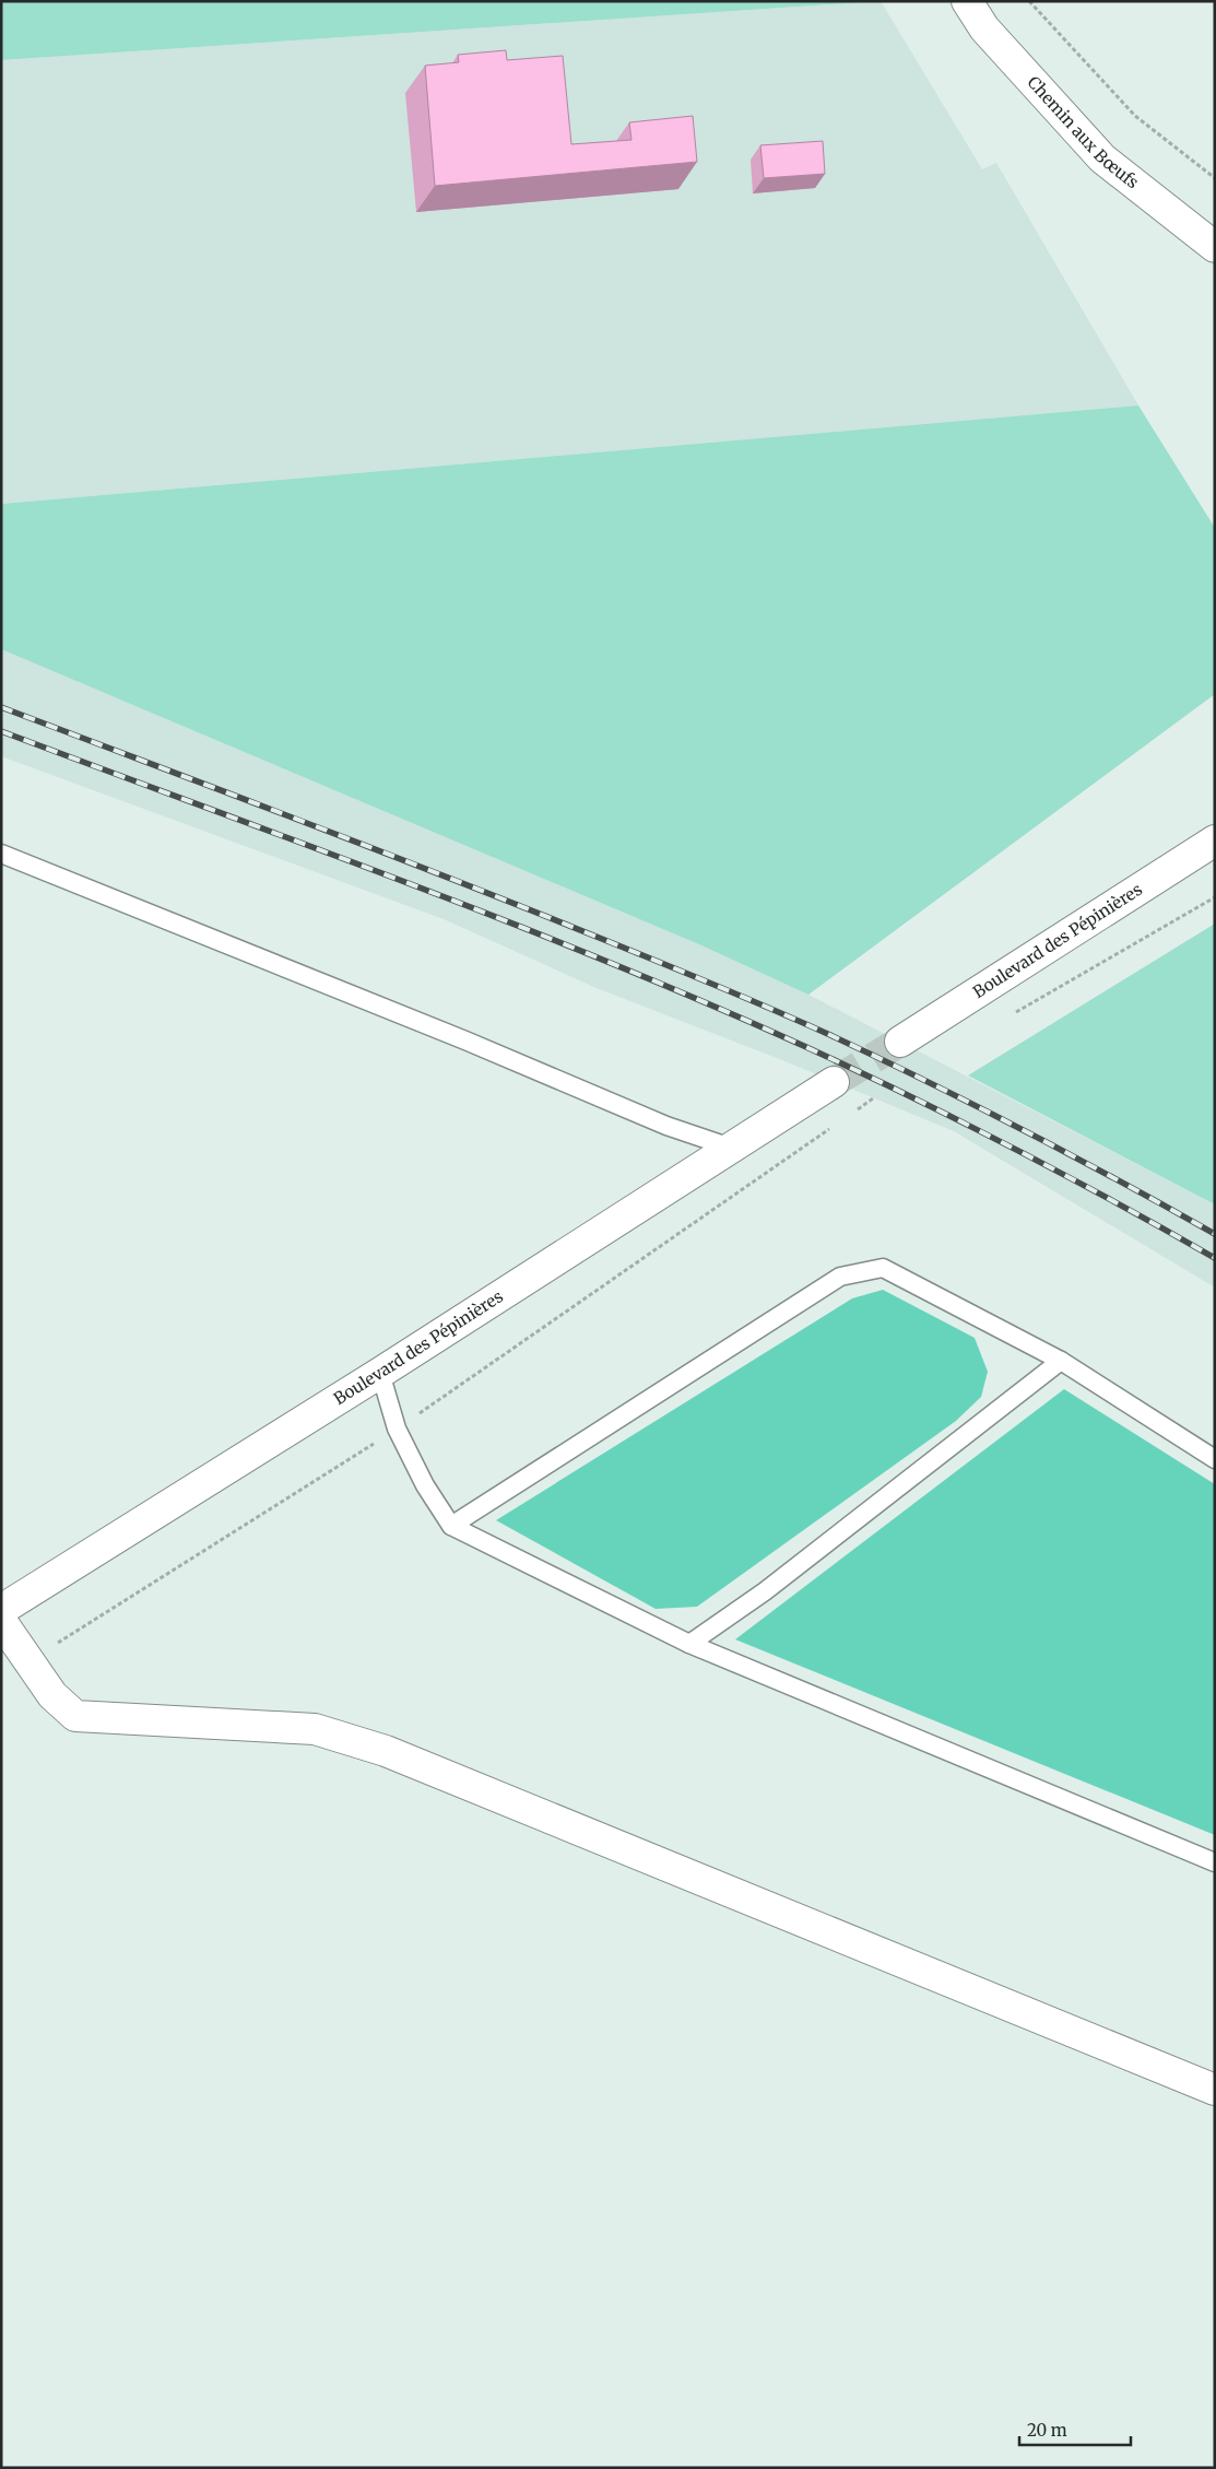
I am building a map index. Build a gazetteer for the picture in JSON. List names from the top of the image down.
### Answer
{
  "streets": {
    "street": ["Chemin aux Bœufs", "Boulevard des Pépinières"]
  },
  "scale_bar": "20 m"
}
